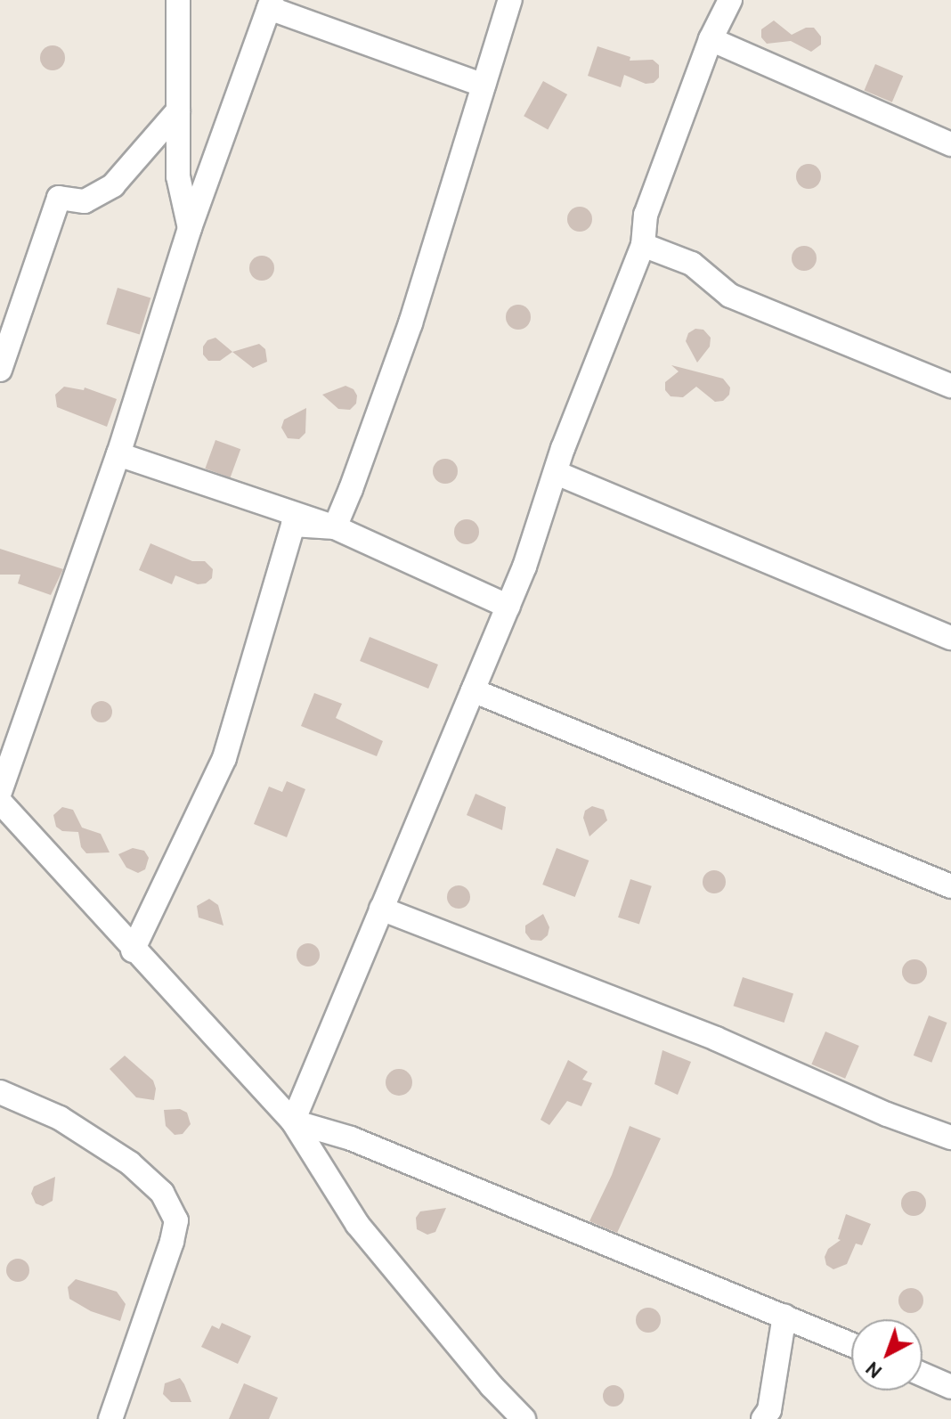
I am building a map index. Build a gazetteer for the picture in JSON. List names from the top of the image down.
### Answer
{
  "north": "bottom left"
}
